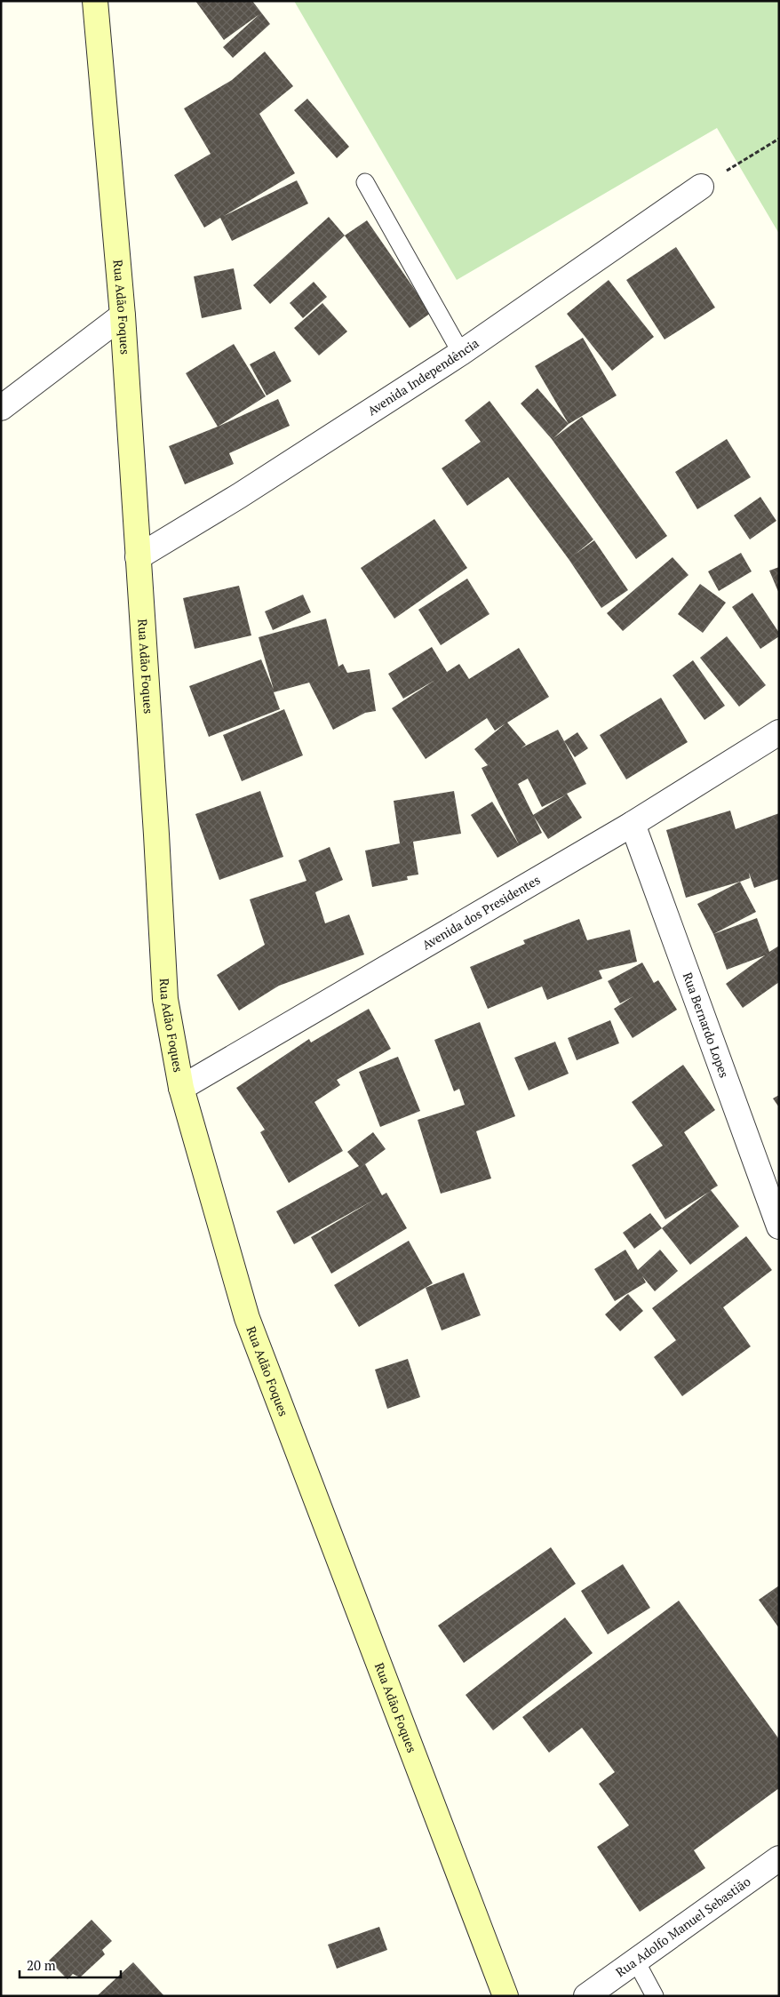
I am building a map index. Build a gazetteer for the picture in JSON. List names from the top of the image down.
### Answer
{
  "streets": {
    "main road": ["Rua Adão Foques"],
    "street": [
      "Avenida Independência",
      "Avenida dos Presidentes",
      "Rua Bernardo Lopes",
      "Rua Adolfo Manuel Sebastião"
    ]
  },
  "crossings": [
    ["Rua Adão Foques", "Avenida Independência"],
    ["Rua Adão Foques", "Avenida dos Presidentes"],
    ["Avenida dos Presidentes", "Rua Bernardo Lopes"]
  ],
  "scale_bar": "20 m"
}
